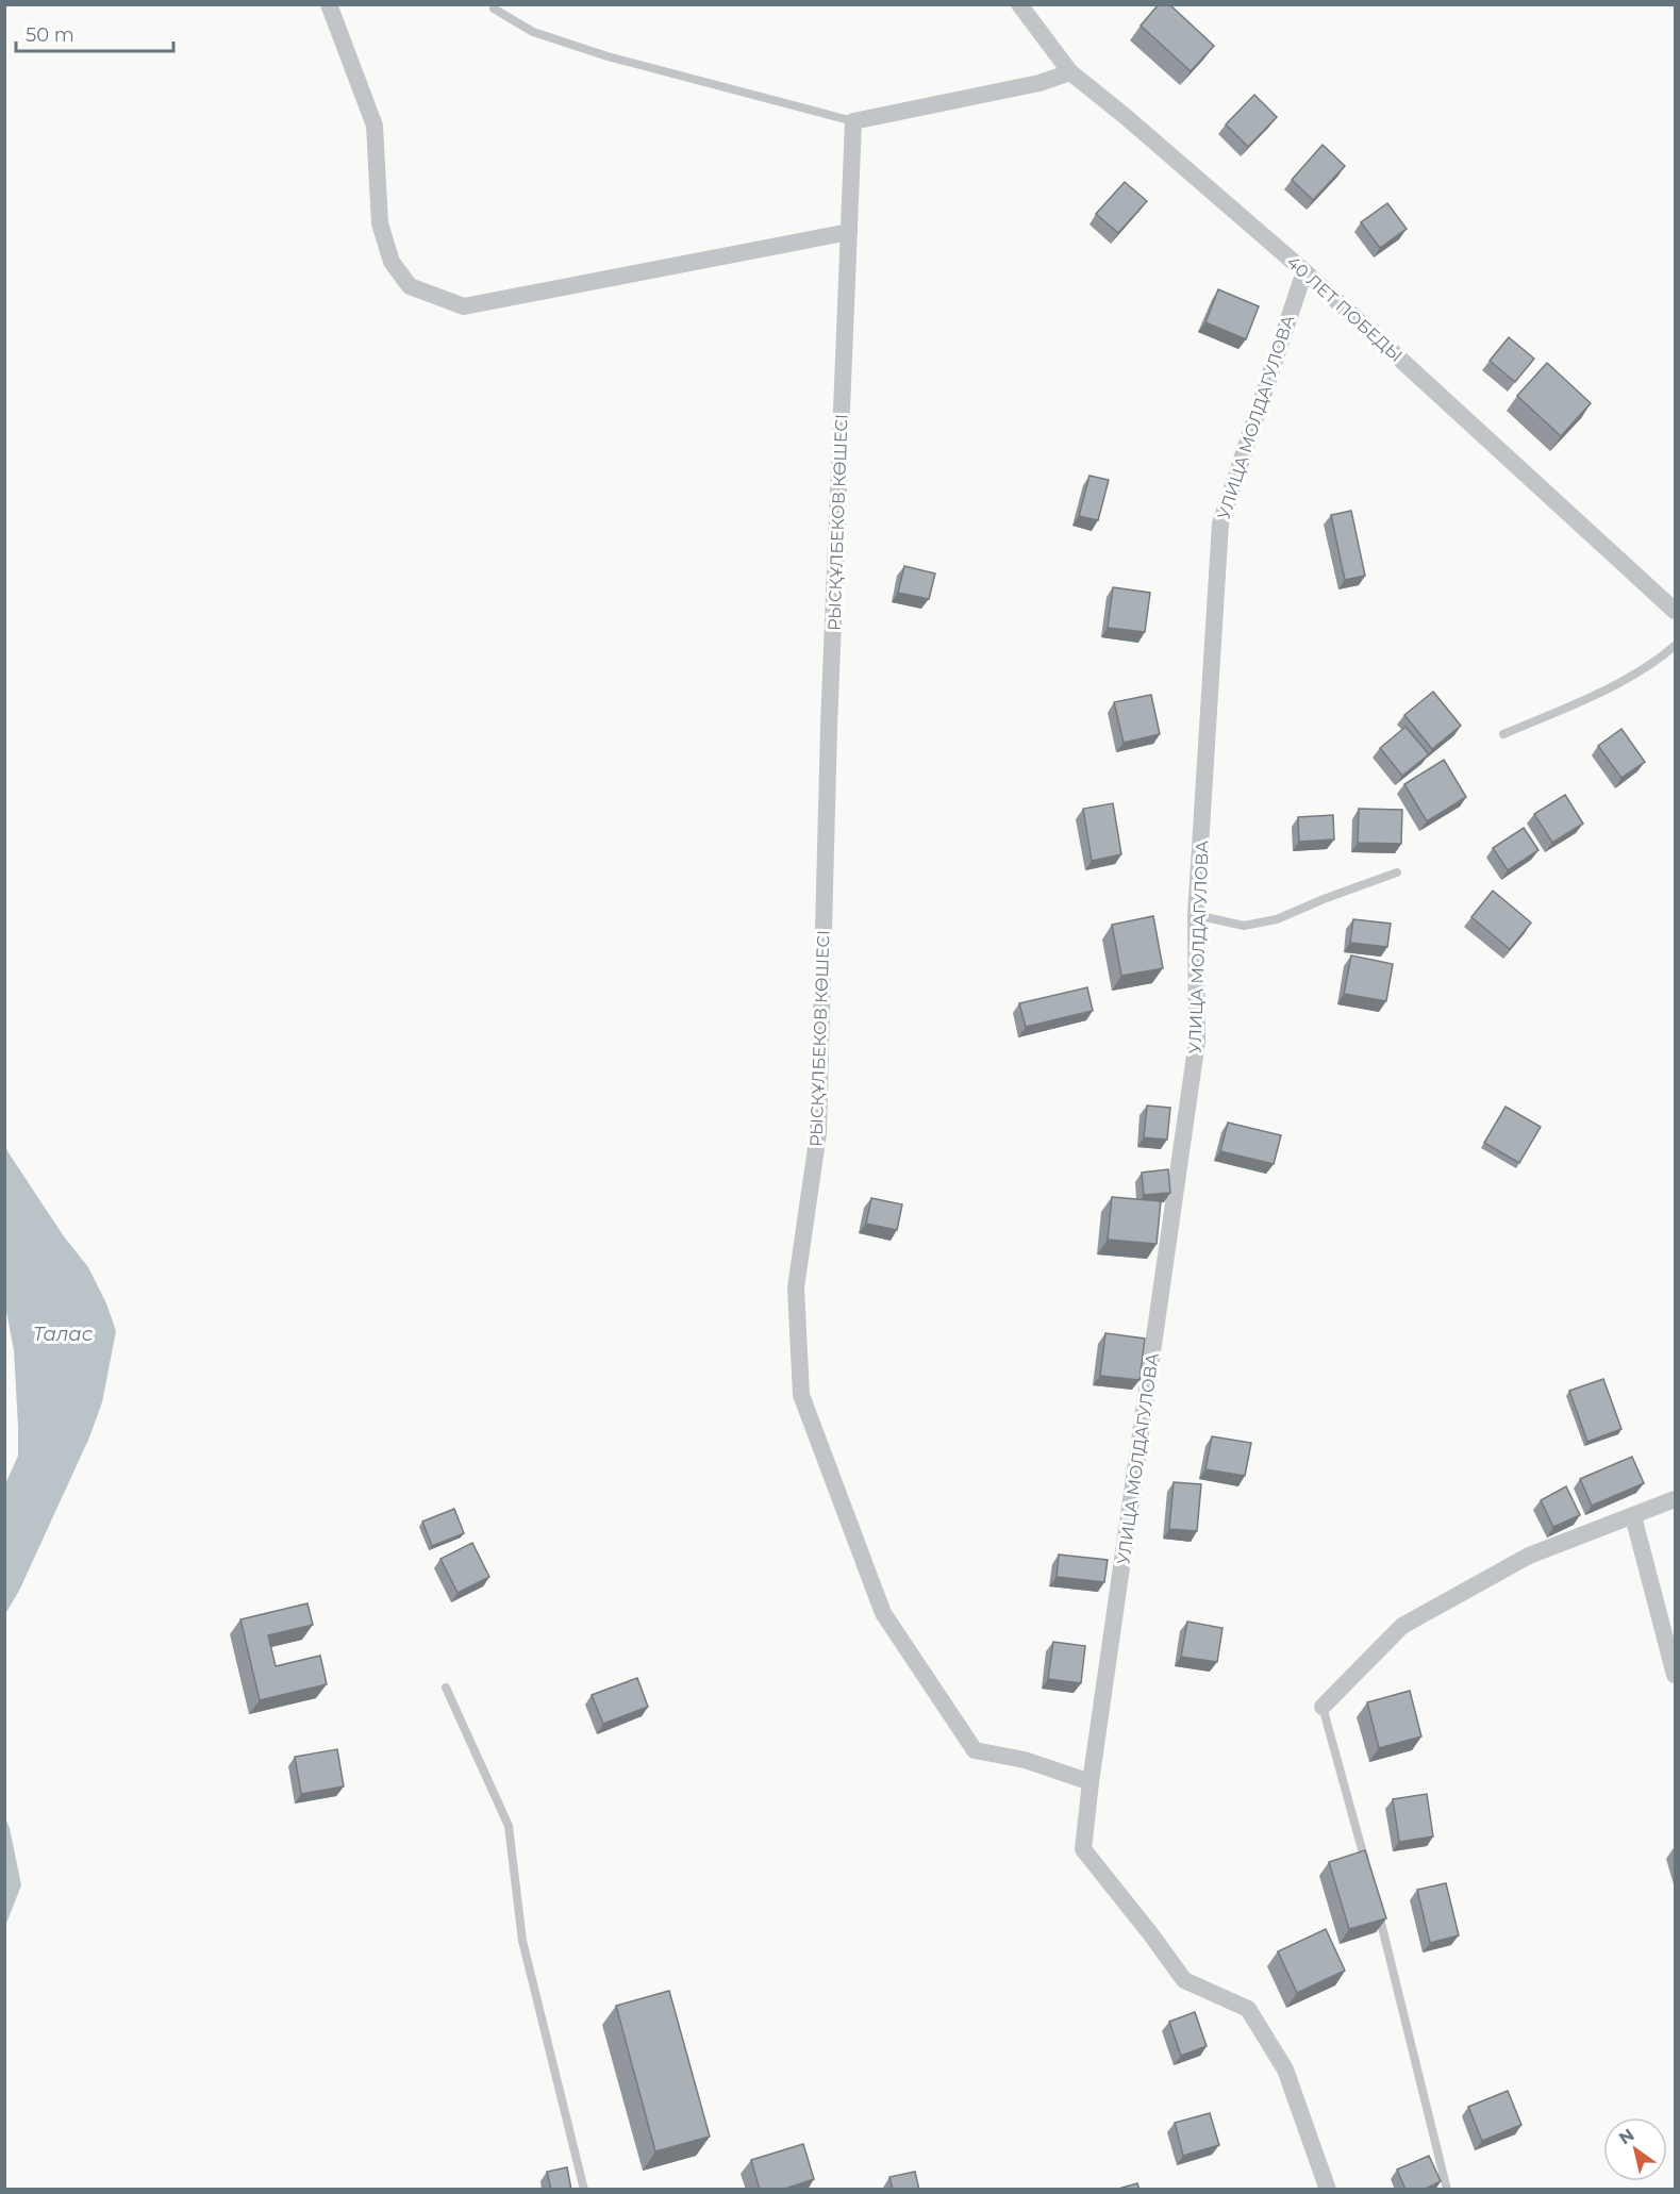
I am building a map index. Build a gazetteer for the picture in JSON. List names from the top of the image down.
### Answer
{
  "streets": {
    "street": ["40 ЛЕТ ПОБЕДЫ", "УЛИЦА МОЛДАГУЛОВА", "РЫСҚҰЛБЕКОВ КӨШЕСІ"]
  },
  "crossings": [
    ["40 ЛЕТ ПОБЕДЫ", "УЛИЦА МОЛДАГУЛОВА"],
    ["УЛИЦА МОЛДАГУЛОВА", "РЫСҚҰЛБЕКОВ КӨШЕСІ"]
  ],
  "water": ["Талас"],
  "scale_bar": "50 m",
  "north": "top left"
}
